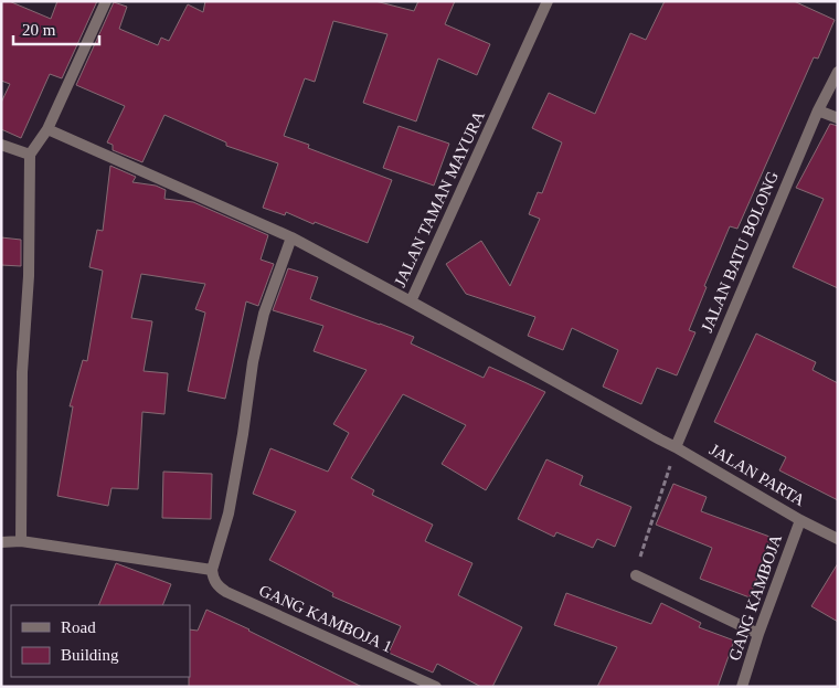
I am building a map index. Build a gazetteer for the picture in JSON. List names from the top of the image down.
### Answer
{
  "streets": {
    "street": [
      "JALAN TAMAN MAYURA",
      "JALAN BATU BOLONG",
      "JALAN PARTA",
      "GANG KAMBOJA",
      "GANG KAMBOJA 1"
    ]
  },
  "crossings": [
    ["JALAN TAMAN MAYURA", "JALAN PARTA"],
    ["JALAN BATU BOLONG", "JALAN PARTA"],
    ["JALAN PARTA", "GANG KAMBOJA"]
  ],
  "legend": ["Road", "Building"],
  "scale_bar": "20 m"
}
